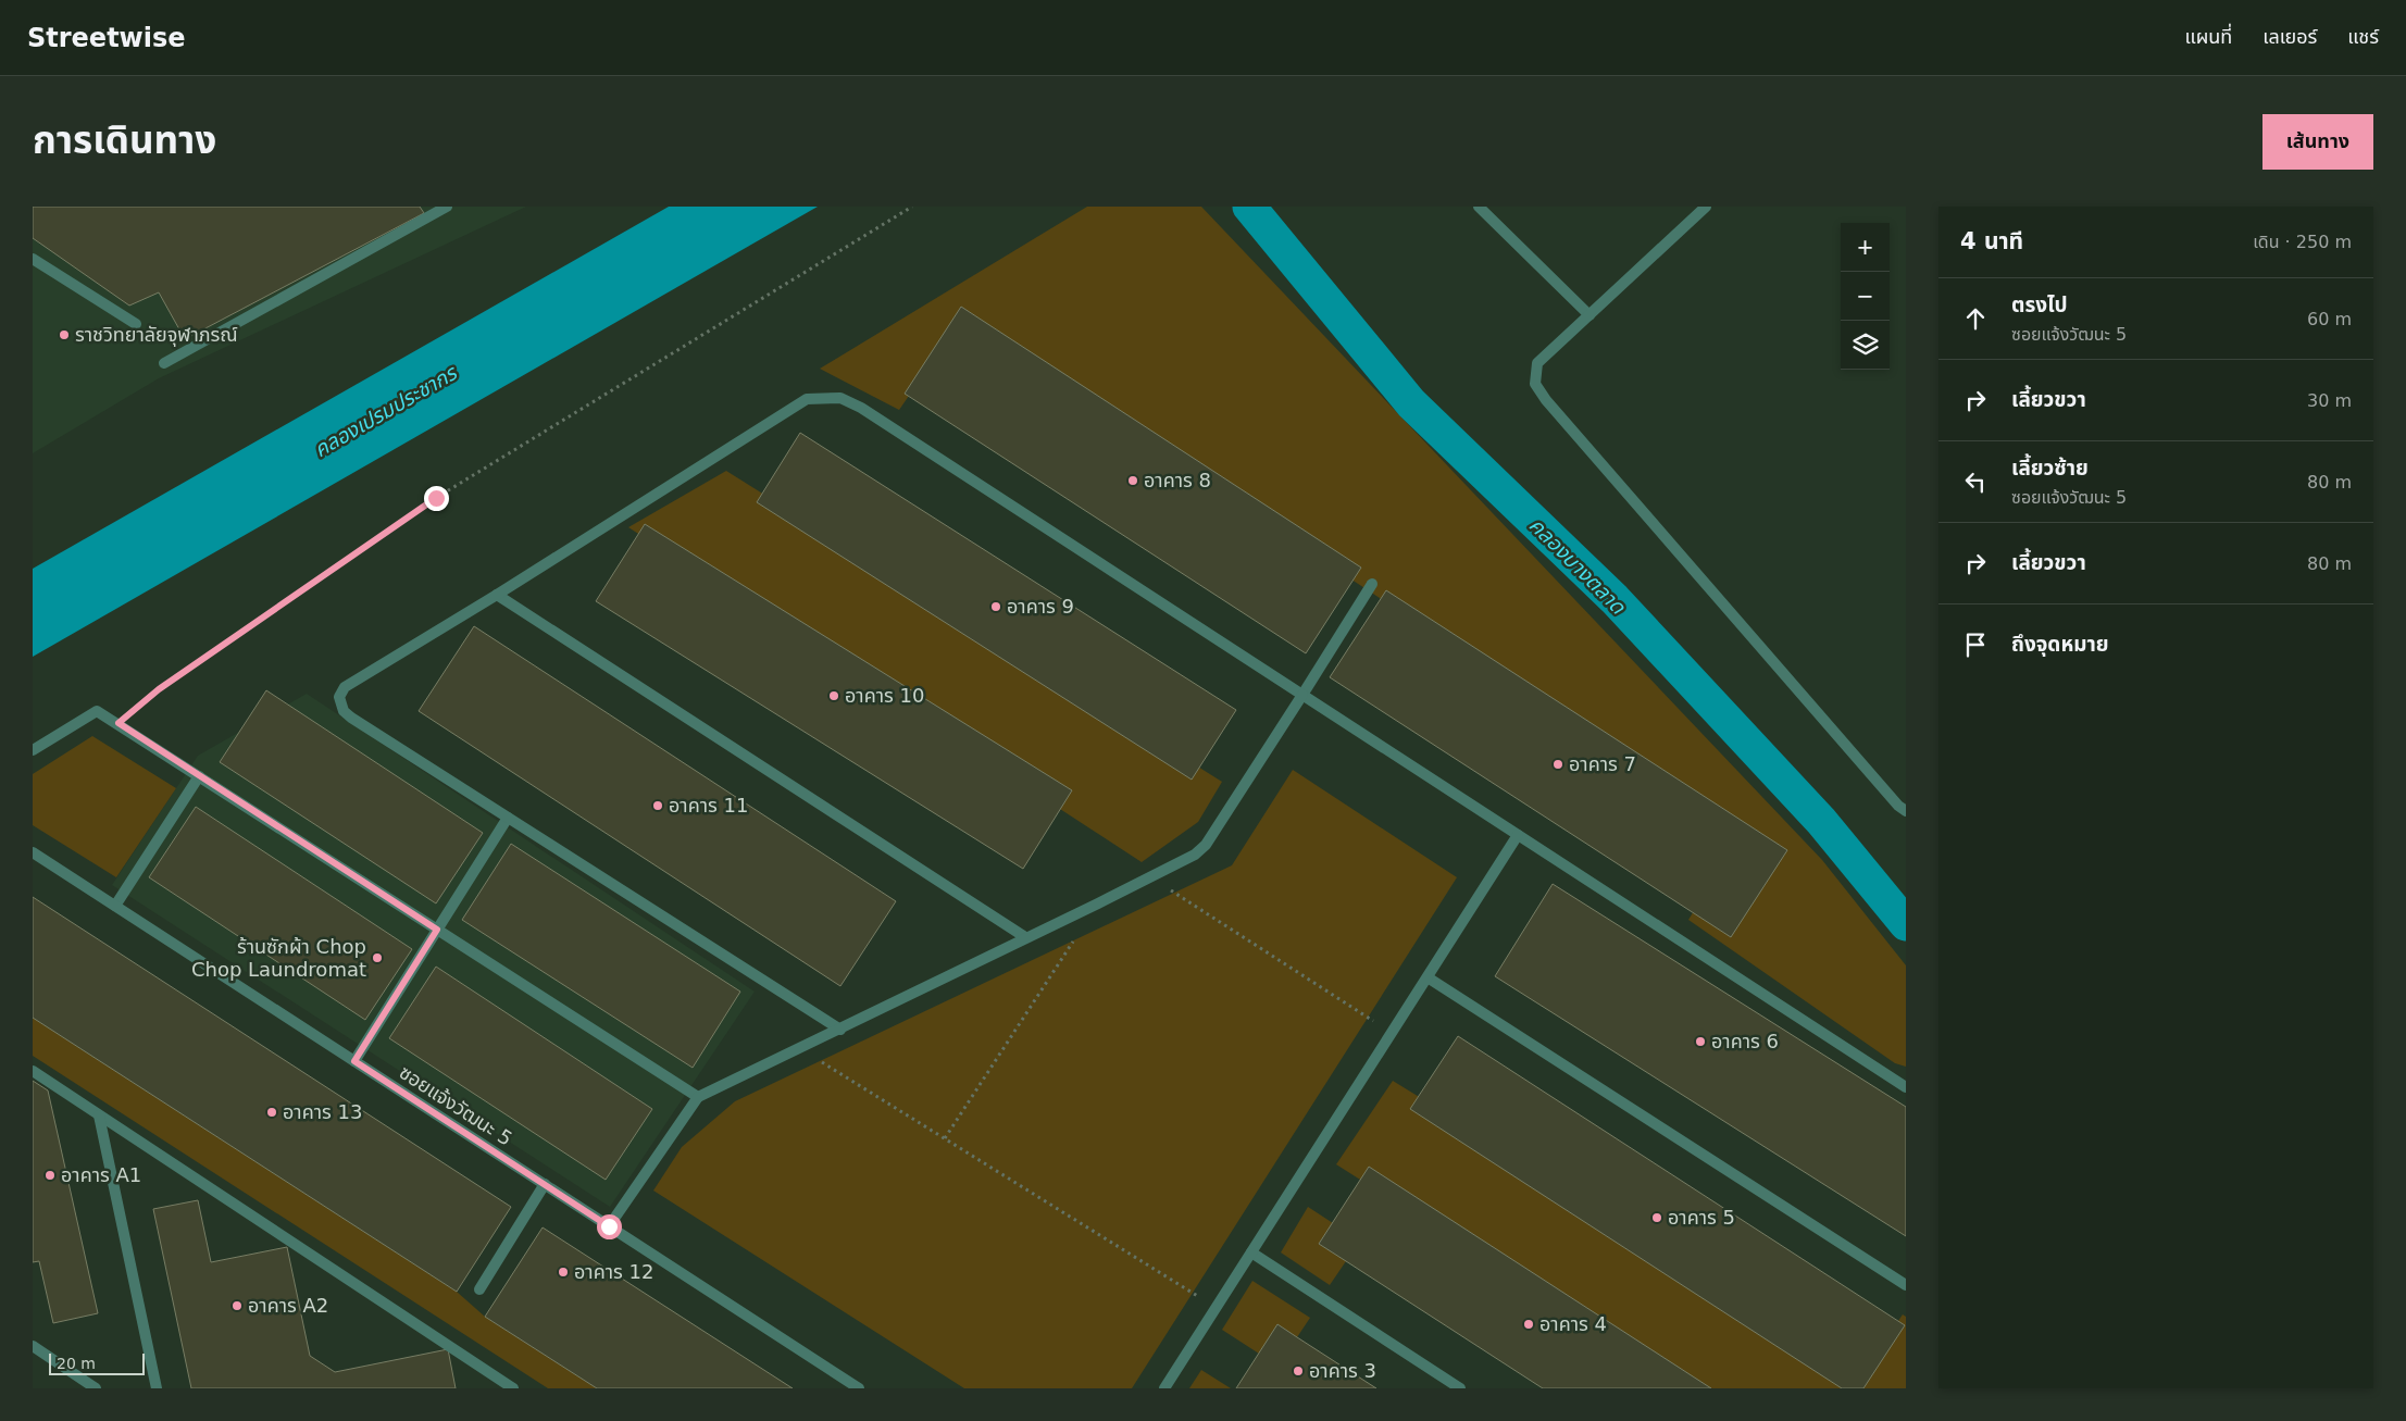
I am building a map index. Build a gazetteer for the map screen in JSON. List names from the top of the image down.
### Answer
{
  "streets": {
    "street": ["ซอยแจ้งวัฒนะ 5"]
  },
  "water": ["คลองเปรมประชากร", "คลองบางตลาด"],
  "places": [
    "ราชวิทยาลัยจุฬาภรณ์",
    "อาคาร 8",
    "อาคาร 9",
    "อาคาร 10",
    "อาคาร 7",
    "อาคาร 11",
    "ร้านซักผ้า Chop Chop Laundromat",
    "อาคาร 6",
    "อาคาร 13",
    "อาคาร A1",
    "อาคาร 5",
    "อาคาร 12",
    "อาคาร A2",
    "อาคาร 4",
    "อาคาร 3"
  ],
  "scale_bar": "20 m",
  "page": {
    "header": "Streetwise",
    "nav": ["แผนที่", "เลเยอร์", "แชร์"],
    "title": "การเดินทาง",
    "buttons": "เส้นทาง",
    "heading": ["4 นาที", "เดิน · 250 m"],
    "map_buttons": ["+", "−"],
    "list": [
      ["ตรงไป", "ซอยแจ้งวัฒนะ 5", "60 m"],
      ["เลี้ยวขวา", "30 m"],
      ["เลี้ยวซ้าย", "ซอยแจ้งวัฒนะ 5", "80 m"],
      ["เลี้ยวขวา", "80 m"],
      "ถึงจุดหมาย"
    ],
    "scale": "20 m"
  }
}
